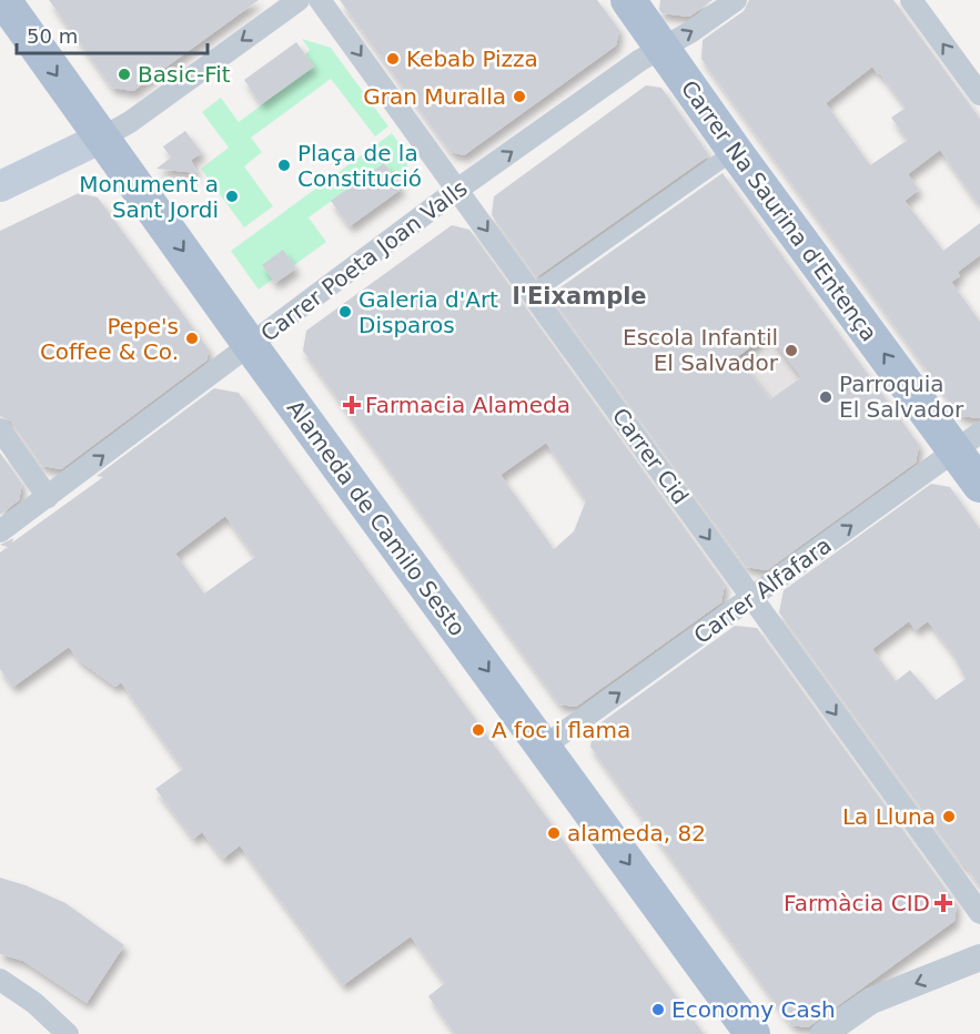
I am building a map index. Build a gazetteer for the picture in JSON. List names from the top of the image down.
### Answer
{
  "streets": {
    "main road": ["Carrer Na Saurina d'Entença", "Alameda de Camilo Sesto"],
    "street": ["Carrer Poeta Joan Valls", "Carrer Cid", "Carrer Alfafara"]
  },
  "crossings": [
    ["Carrer Na Saurina d'Entença", "Carrer Poeta Joan Valls"],
    ["Carrer Na Saurina d'Entença", "Carrer Alfafara"],
    ["Carrer Poeta Joan Valls", "Carrer Cid"],
    ["Carrer Poeta Joan Valls", "Alameda de Camilo Sesto"],
    ["Carrer Cid", "Carrer Alfafara"],
    ["Alameda de Camilo Sesto", "Carrer Alfafara"]
  ],
  "one_way": [
    "Carrer Na Saurina d'Entença",
    "Carrer Cid",
    "Alameda de Camilo Sesto",
    "Carrer Alfafara"
  ],
  "districts": ["l'Eixample"],
  "places": {
    "other": [
      "Kebab Pizza",
      "Basic-Fit",
      "Gran Muralla",
      "Plaça de la Constitució",
      "Monument a Sant Jordi",
      "Galeria d'Art Disparos",
      "Pepe's Coffee & Co.",
      "Escola Infantil El Salvador",
      "Parroquia El Salvador",
      "A foc i flama",
      "La Lluna",
      "alameda, 82",
      "Economy Cash"
    ],
    "health": ["Farmacia Alameda", "Farmàcia CID"]
  },
  "scale_bar": "50 m"
}
